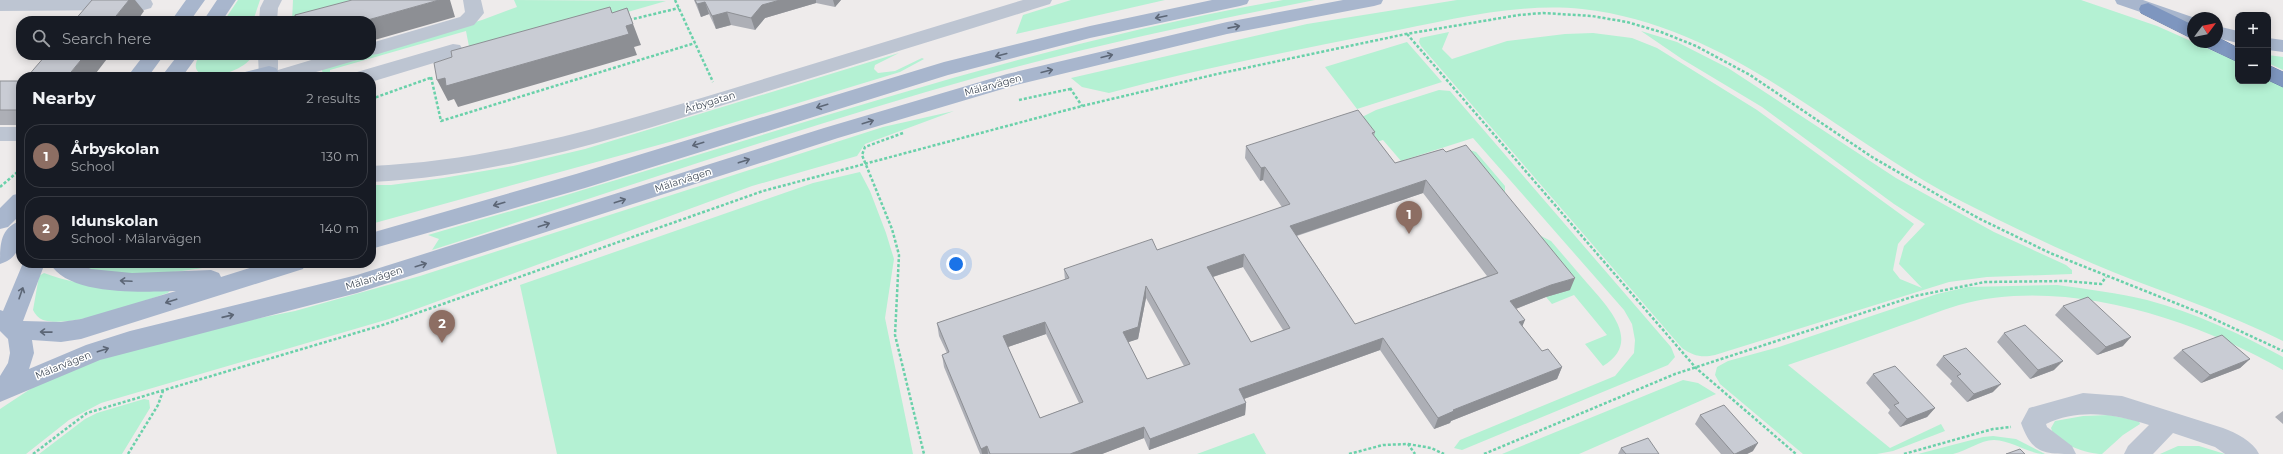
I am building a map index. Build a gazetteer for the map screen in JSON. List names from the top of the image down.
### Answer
{
  "streets": {
    "main road": ["Mälarvägen"],
    "street": ["Årbygatan"]
  },
  "north": "top right",
  "page": {
    "map_buttons": ["+", "−"],
    "search": "Search here",
    "heading": ["Nearby", "2 results"],
    "list": [
      {
        "mark": "1",
        "name": "Årbyskolan",
        "note": "School",
        "value": "130 m"
      },
      {
        "mark": "2",
        "name": "Idunskolan",
        "note": "School · Mälarvägen",
        "value": "140 m"
      }
    ],
    "pins": ["1", "2"]
  }
}
